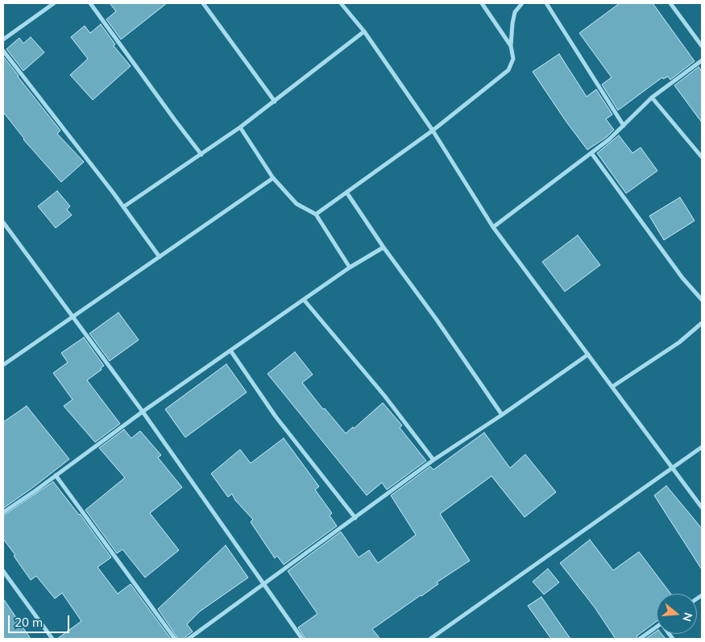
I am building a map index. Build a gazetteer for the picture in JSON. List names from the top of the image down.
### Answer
{
  "scale_bar": "20 m",
  "north": "right"
}
